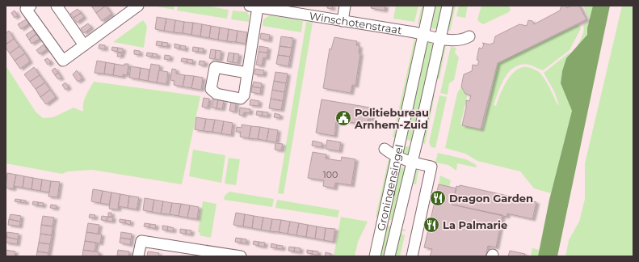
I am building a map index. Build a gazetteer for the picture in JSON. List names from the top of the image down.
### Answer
{
  "streets": {
    "street": ["Winschotenstraat", "Groningensingel"]
  },
  "crossings": [
    ["Winschotenstraat", "Groningensingel"]
  ],
  "places": {
    "public building": ["Politiebureau Arnhem-Zuid"],
    "restaurant": ["Dragon Garden", "La Palmarie"]
  },
  "house_numbers": ["100"]
}
